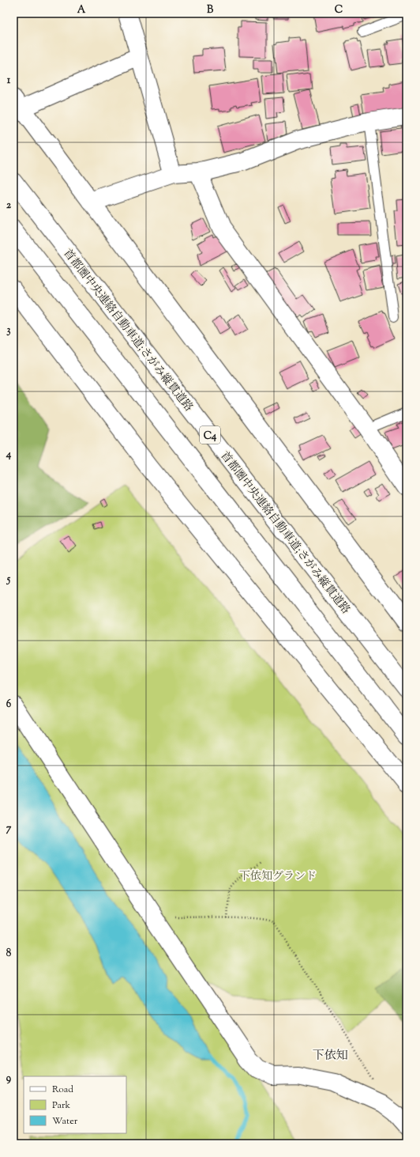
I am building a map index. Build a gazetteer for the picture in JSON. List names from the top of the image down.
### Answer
{
  "streets": {
    "main road": ["首都圏中央連絡自動車道;さがみ縦貫道路", "C4"]
  },
  "districts": ["下依知"],
  "parks": ["下依知グランド"],
  "legend": ["Road", "Park", "Water"],
  "grid": {
    "columns": ["A", "B", "C"],
    "rows": [
      "1",
      "2",
      "3",
      "4",
      "5",
      "6",
      "7",
      "8",
      "9"
    ]
  }
}
